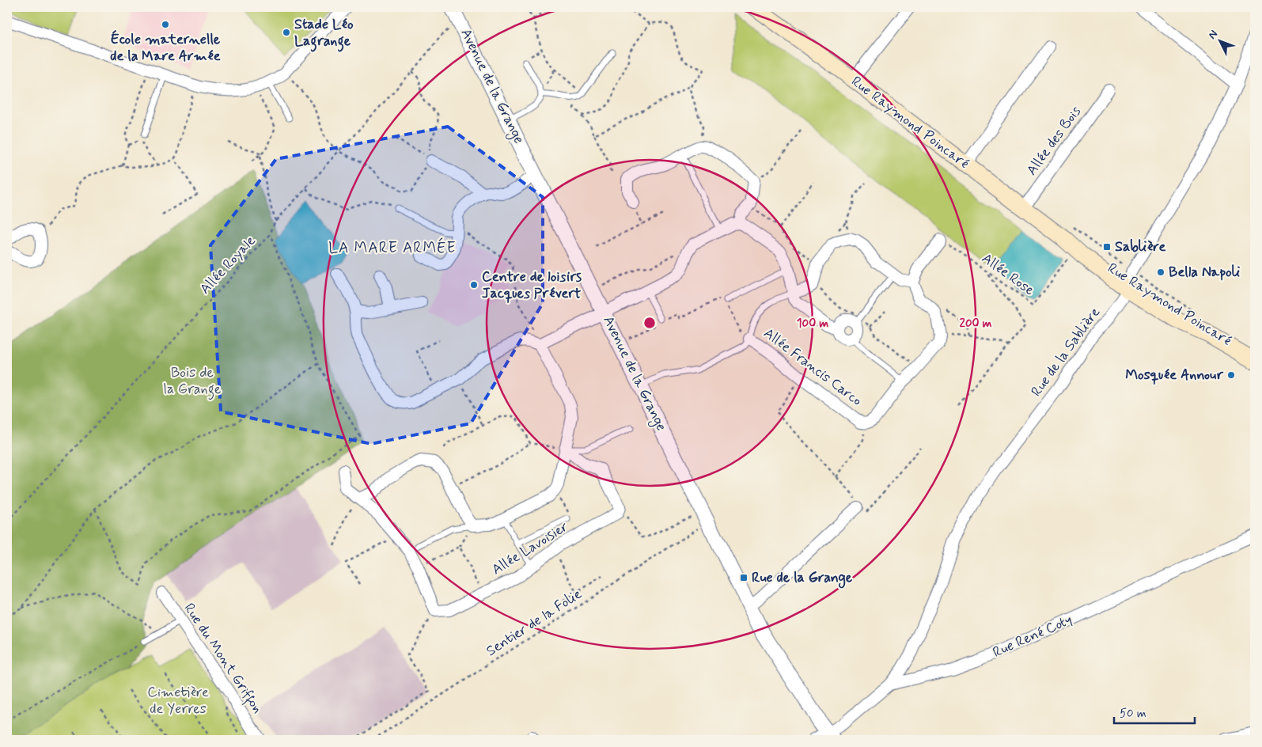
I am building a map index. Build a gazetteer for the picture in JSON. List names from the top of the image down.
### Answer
{
  "streets": {
    "main road": ["Rue Raymond Poincaré"],
    "street": [
      "Avenue de la Grange",
      "Allée des Bois",
      "Rue de la Sablière",
      "Allée Francis Carco",
      "Allée Lavoisier",
      "Rue René Coty",
      "Rue du Mont Griffon"
    ],
    "path": ["Allée Royale", "Allée Rose", "Sentier de la Folie"]
  },
  "crossings": [
    ["Avenue de la Grange", "Allée Royale"],
    ["Avenue de la Grange", "Sentier de la Folie"],
    ["Avenue de la Grange", "Rue René Coty"],
    ["Rue Raymond Poincaré", "Allée des Bois"],
    ["Rue Raymond Poincaré", "Rue de la Sablière"],
    ["Rue de la Sablière", "Rue René Coty"]
  ],
  "districts": ["LA MARE ARMÉE"],
  "parks": ["Bois de la Grange", "Cimetière de Yerres"],
  "places": {
    "other": [
      "École maternelle de la Mare Armée",
      "Stade Léo Lagrange",
      "Bella Napoli",
      "Centre de loisirs Jacques Prévert",
      "Mosquée Annour"
    ],
    "transit": ["Sablière", "Rue de la Grange"]
  },
  "scale_bar": "50 m",
  "north": "top left",
  "rings": ["100 m", "200 m"]
}
